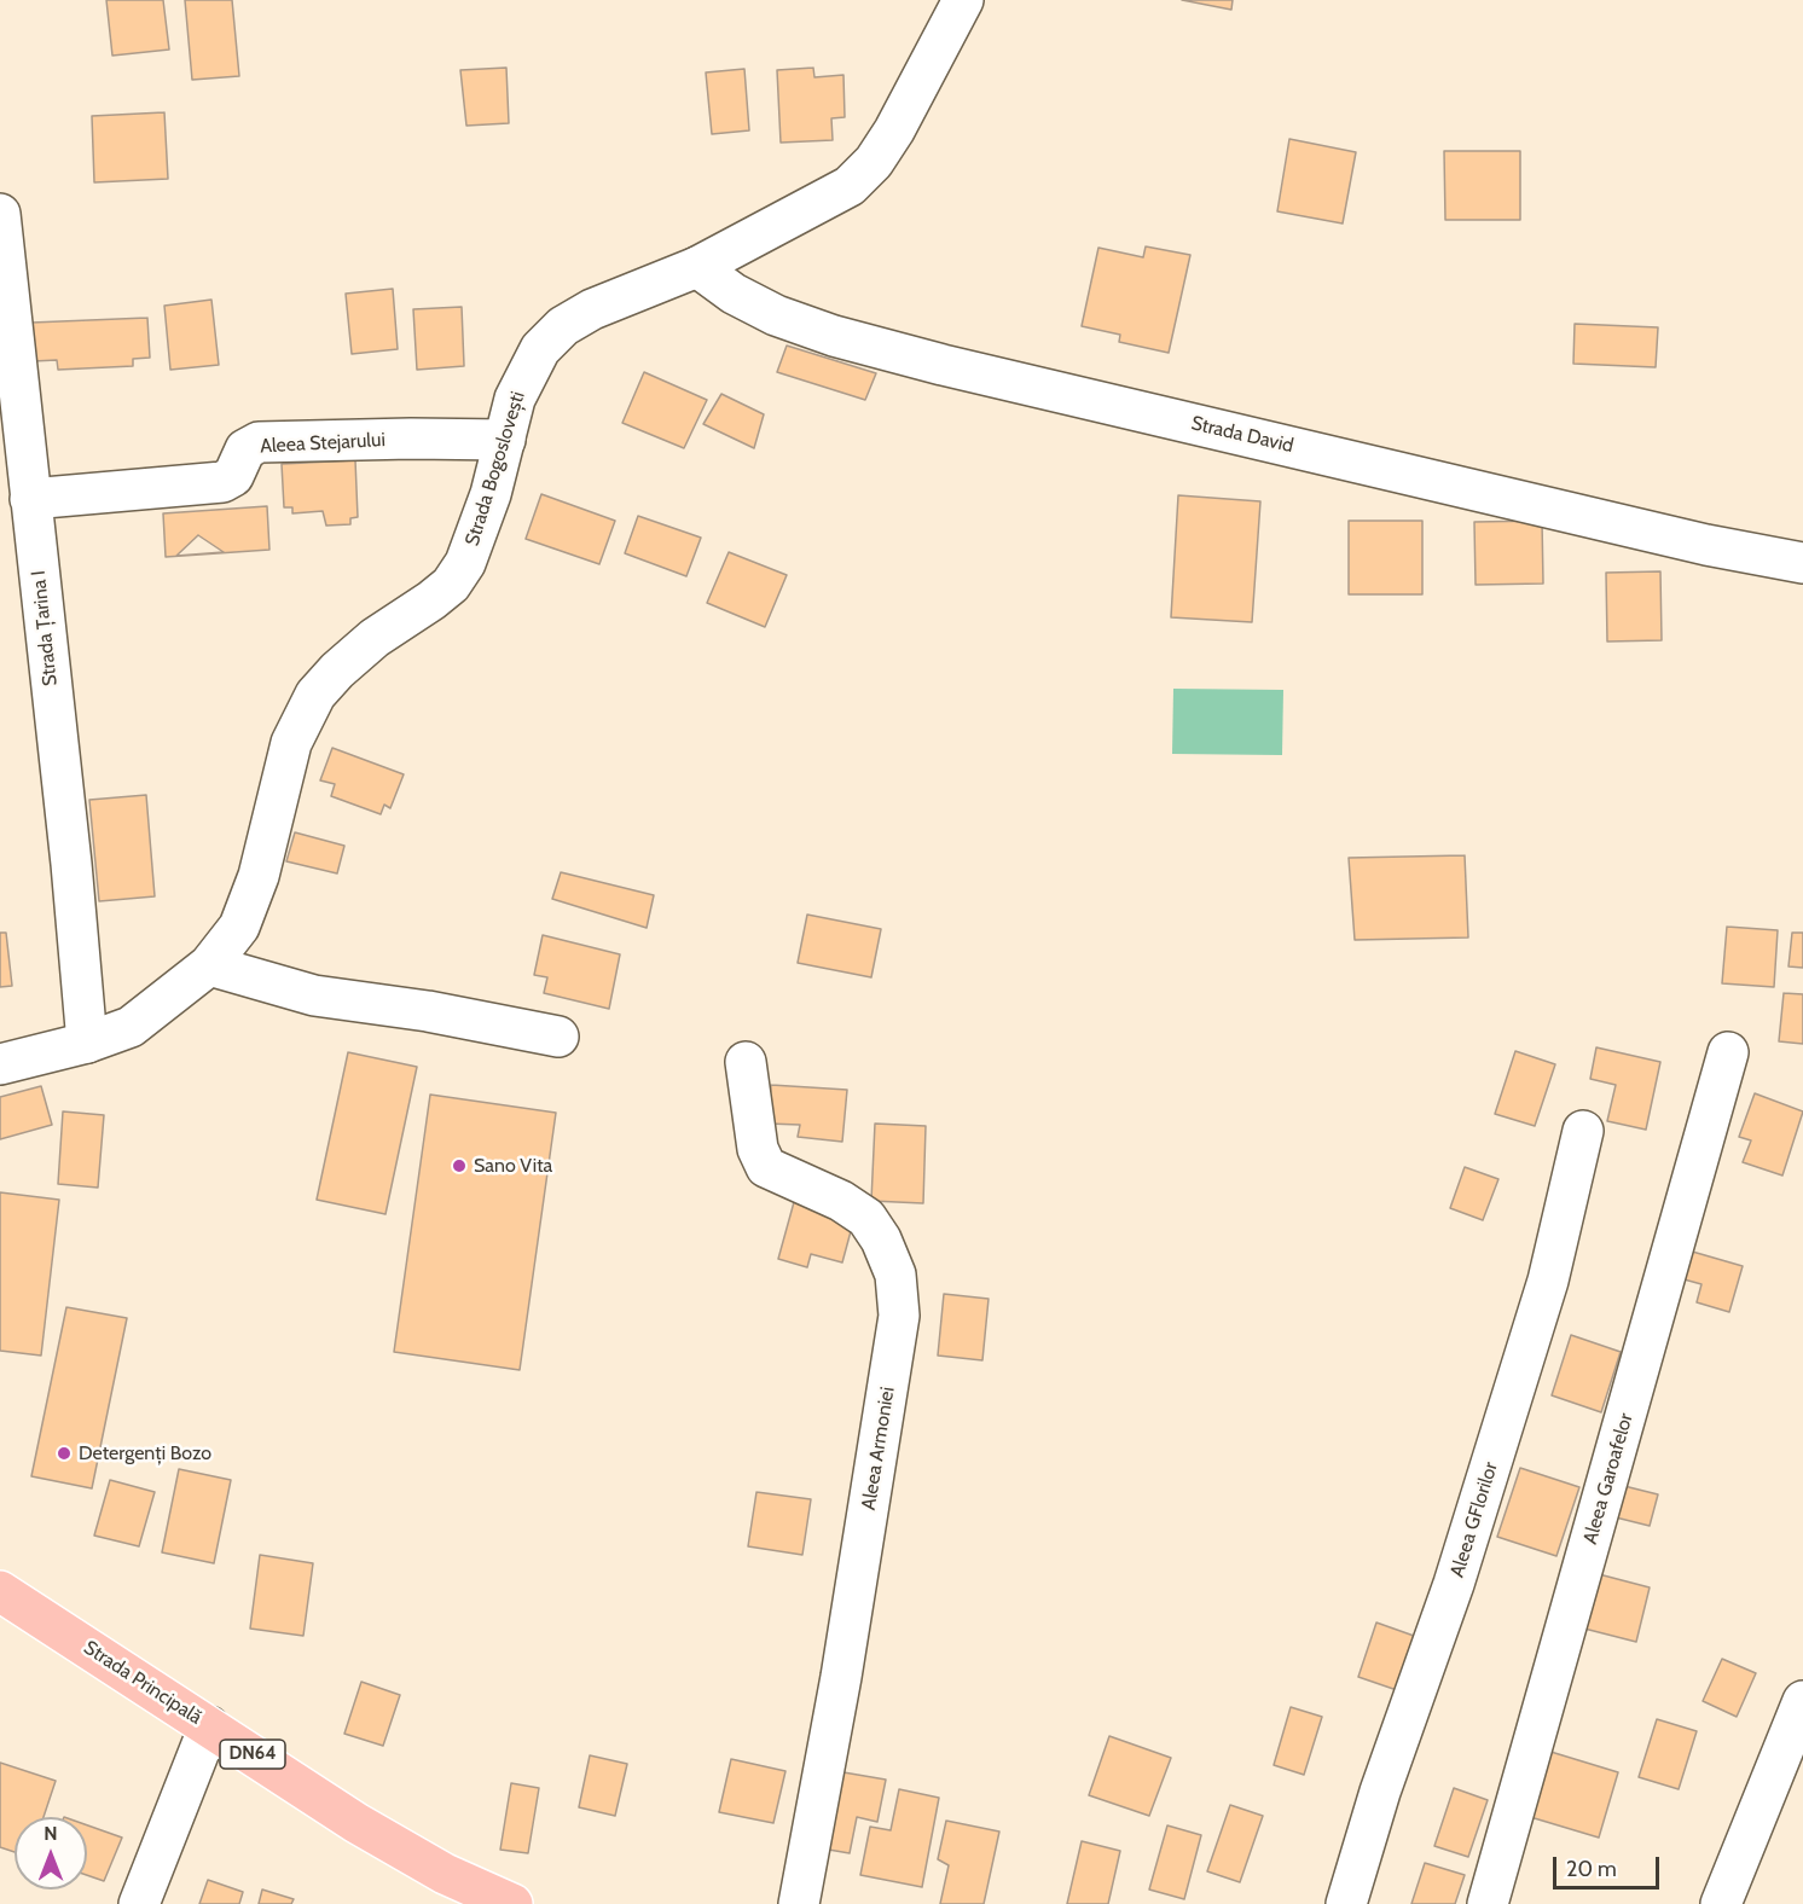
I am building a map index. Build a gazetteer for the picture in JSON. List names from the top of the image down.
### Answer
{
  "streets": {
    "main road": ["Strada Principală", "DN64"],
    "street": [
      "Strada David",
      "Aleea Stejarului",
      "Strada Bogoslovești",
      "Strada Țarina I",
      "Aleea Armoniei",
      "Aleea Garoafelor",
      "Aleea GFlorilor"
    ]
  },
  "crossings": [
    ["Strada David", "Strada Bogoslovești"],
    ["Aleea Stejarului", "Strada Bogoslovești"],
    ["Aleea Stejarului", "Strada Țarina I"],
    ["Strada Bogoslovești", "Strada Țarina I"]
  ],
  "places": ["Sano Vita", "Detergenți Bozo"],
  "scale_bar": "20 m",
  "north": "top"
}
